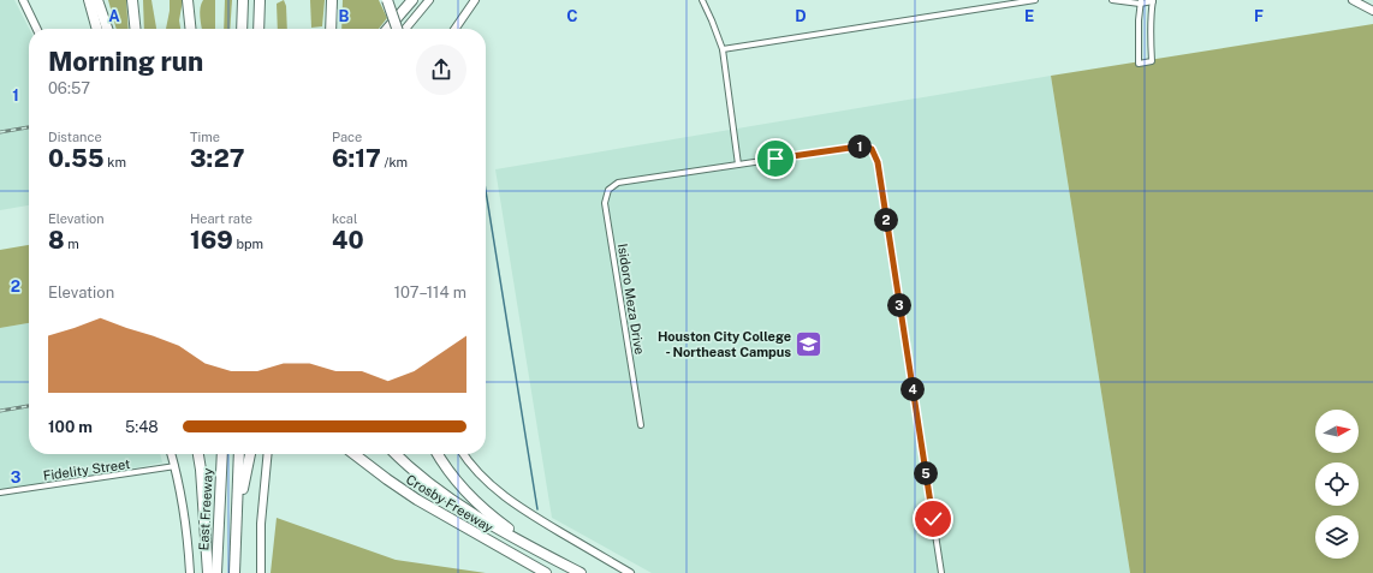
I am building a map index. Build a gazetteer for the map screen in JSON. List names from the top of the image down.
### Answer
{
  "streets": {
    "highway": ["Crosby Freeway", "East Freeway"],
    "street": ["Isidoro Meza Drive", "Fidelity Street"]
  },
  "places": {
    "school or university": ["Houston City College - Northeast Campus"]
  },
  "north": "right",
  "page": {
    "heading": ["Morning run", "06:57"],
    "stats": [
      ["Distance", "0.55 km"],
      ["Time", "3:27"],
      ["Pace", "6:17 /km"],
      ["Elevation", "8 m"],
      ["Heart rate", "169 bpm"],
      ["kcal", "40"]
    ],
    "pins": [
      "1",
      "2",
      "3",
      "4",
      "5"
    ],
    "chart": ["Elevation", "107–114 m"],
    "list": [
      {
        "name": "100 m",
        "note": "5:48"
      }
    ]
  },
  "grid": {
    "columns": [
      "A",
      "B",
      "C",
      "D",
      "E",
      "F"
    ],
    "rows": ["1", "2", "3"]
  }
}
